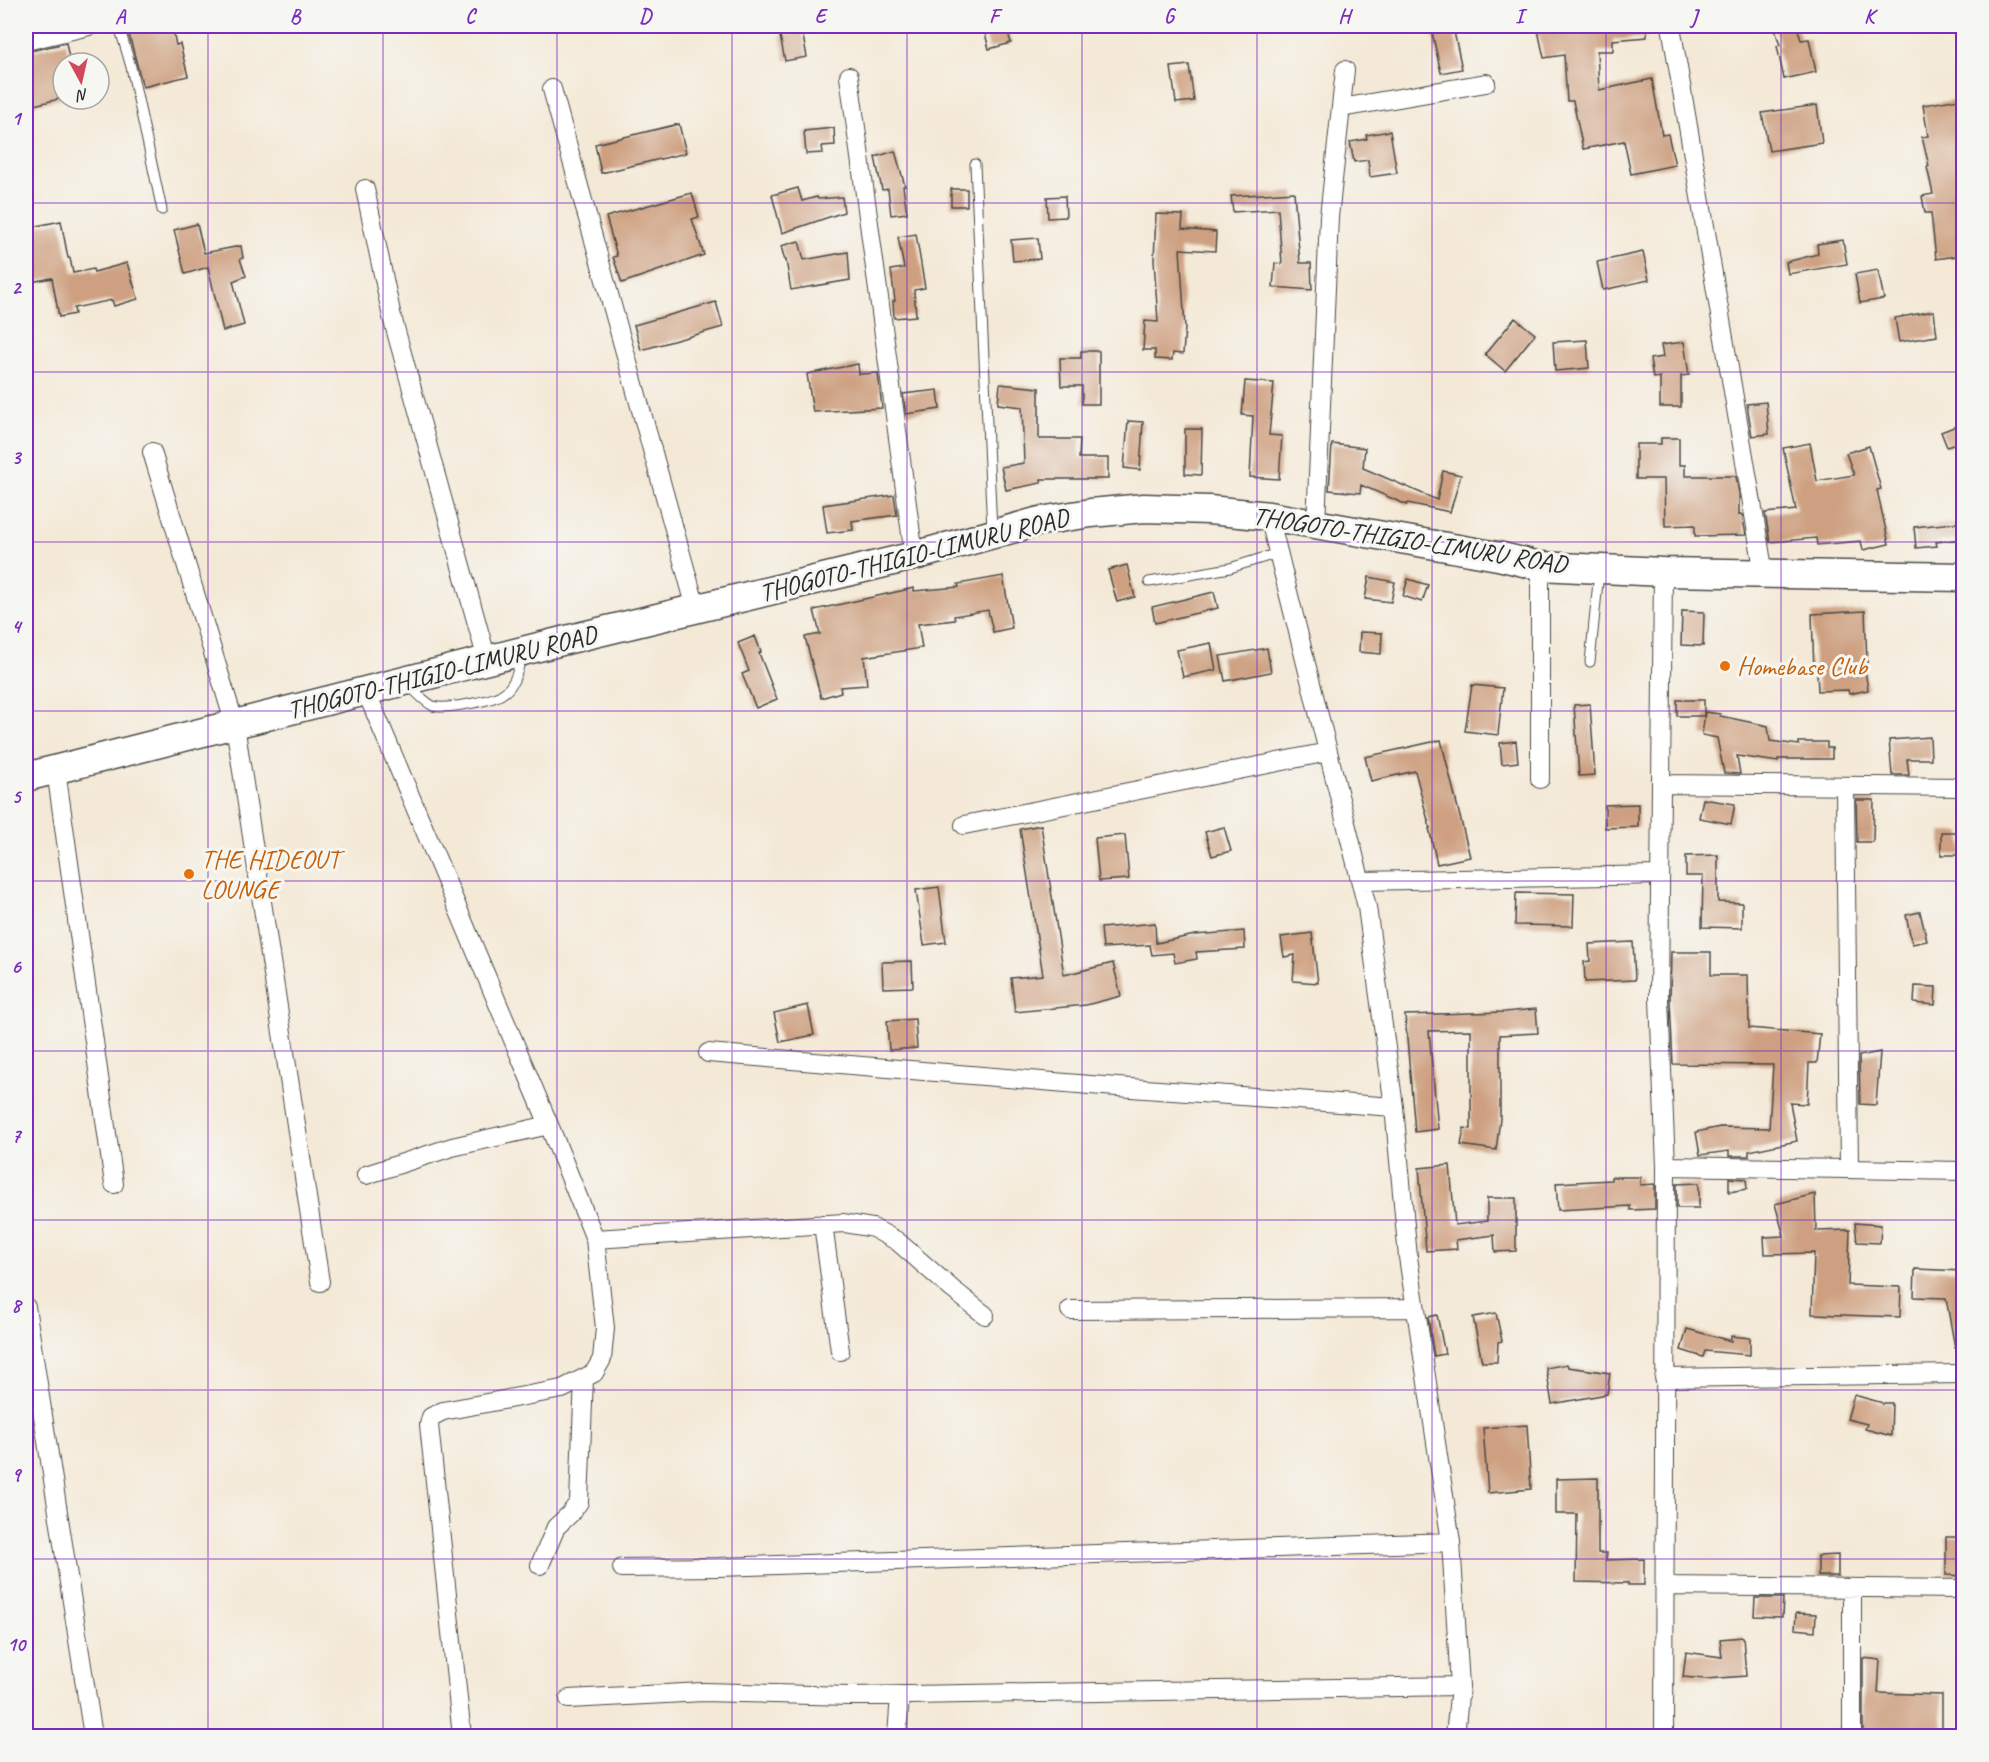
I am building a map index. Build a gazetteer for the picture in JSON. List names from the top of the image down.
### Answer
{
  "streets": {
    "highway": ["THOGOTO-THIGIO-LIMURU ROAD"]
  },
  "places": ["Homebase Club", "THE HIDEOUT LOUNGE"],
  "north": "bottom",
  "grid": {
    "columns": [
      "A",
      "B",
      "C",
      "D",
      "E",
      "F",
      "G",
      "H",
      "I",
      "J",
      "K"
    ],
    "rows": [
      "1",
      "2",
      "3",
      "4",
      "5",
      "6",
      "7",
      "8",
      "9",
      "10"
    ]
  }
}
